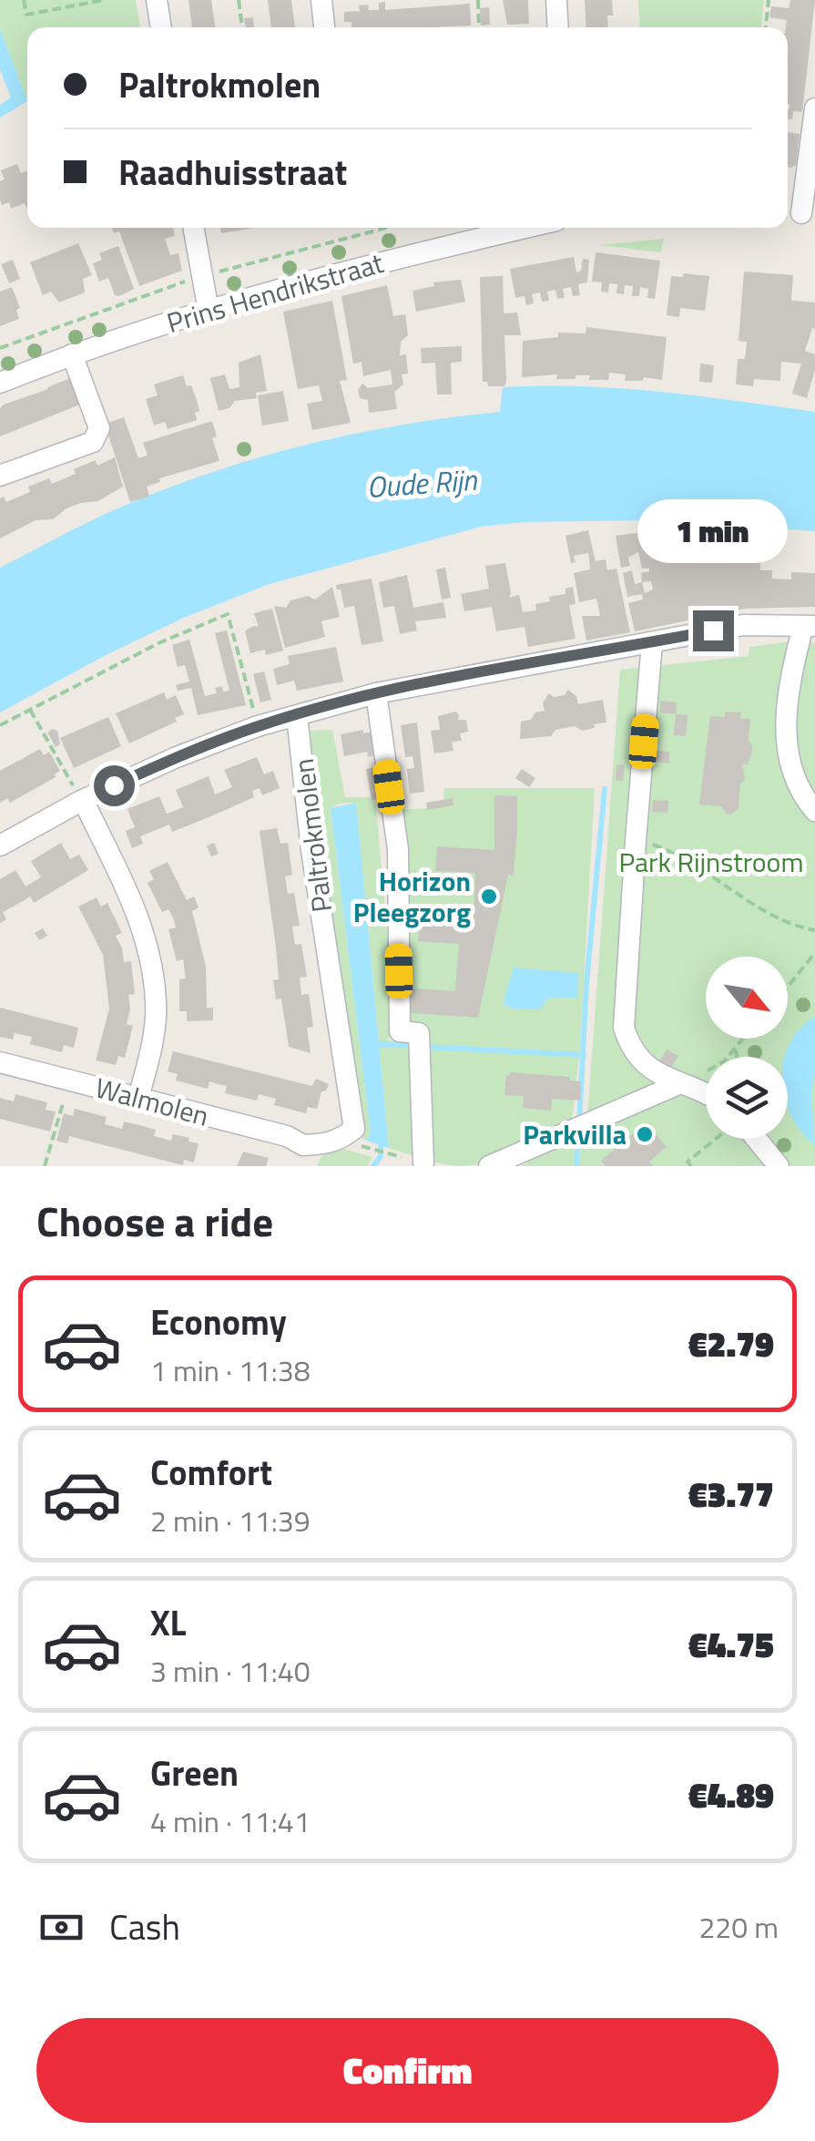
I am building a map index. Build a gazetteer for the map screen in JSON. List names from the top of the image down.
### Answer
{
  "streets": {
    "street": ["Prins Hendrikstraat", "Paltrokmolen", "Walmolen"]
  },
  "crossings": [
    ["Paltrokmolen", "Walmolen"]
  ],
  "water": ["Oude Rijn"],
  "parks": ["Park Rijnstroom"],
  "places": ["Horizon Pleegzorg", "Parkvilla"],
  "north": "bottom right",
  "page": {
    "banner": ["Paltrokmolen", "Raadhuisstraat"],
    "bubble": "1 min",
    "heading": "Choose a ride",
    "list": [
      {
        "name": "Economy",
        "note": "1 min · 11:38",
        "value": "€2.79"
      },
      {
        "name": "Comfort",
        "note": "2 min · 11:39",
        "value": "€3.77"
      },
      {
        "name": "XL",
        "note": "3 min · 11:40",
        "value": "€4.75"
      },
      {
        "name": "Green",
        "note": "4 min · 11:41",
        "value": "€4.89"
      }
    ],
    "pay": ["Cash", "220 m"],
    "buttons": "Confirm"
  }
}
